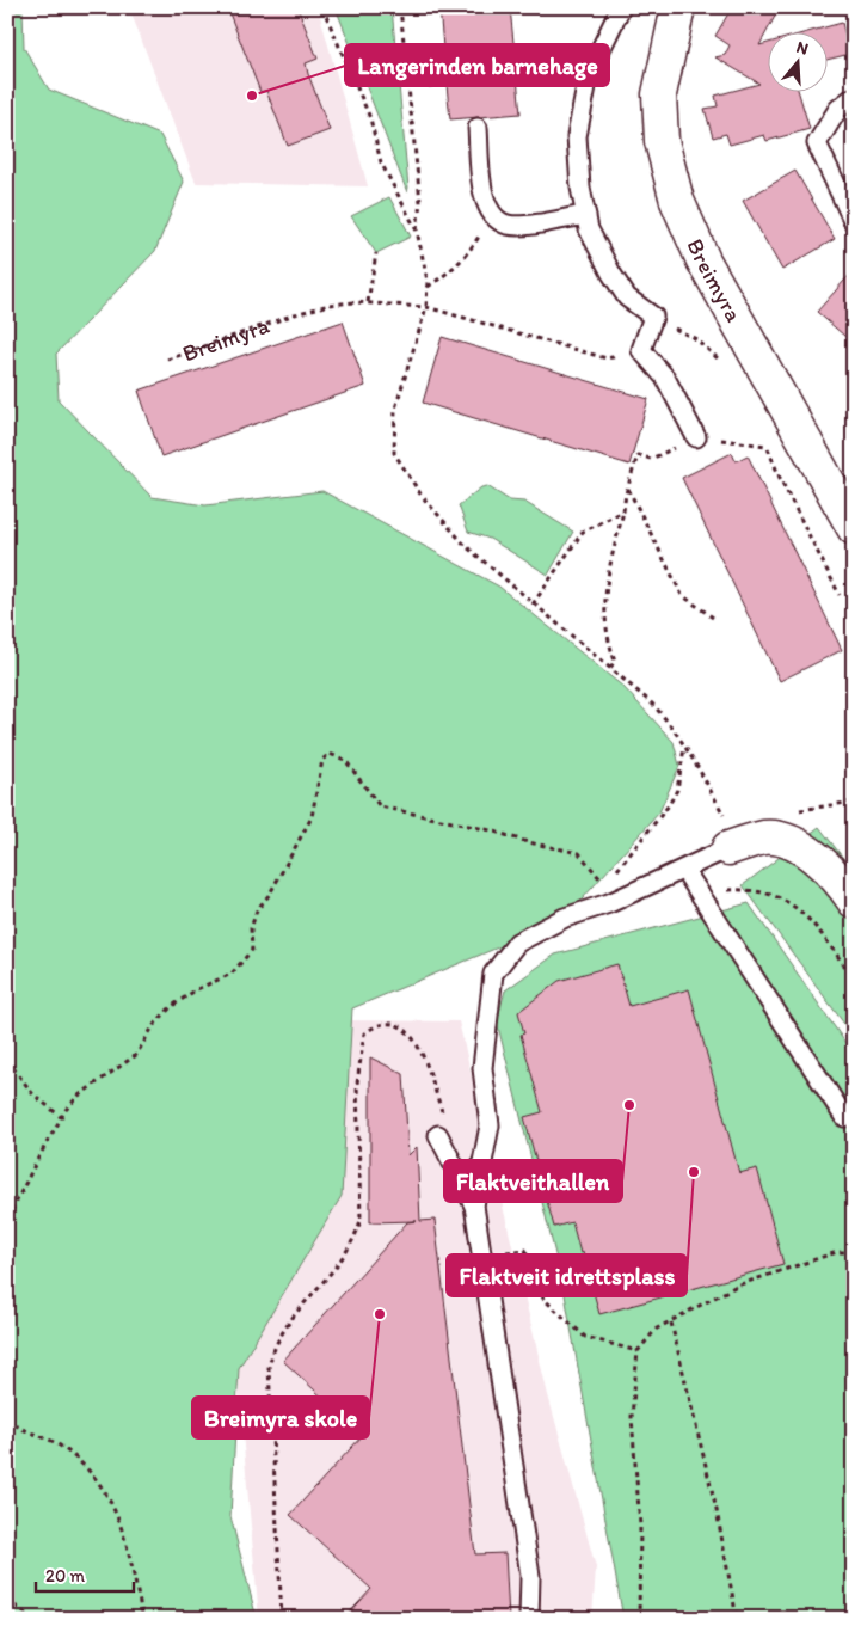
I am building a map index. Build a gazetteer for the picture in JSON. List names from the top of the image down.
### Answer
{
  "streets": {
    "street": ["Breimyra"]
  },
  "places": [
    "Langerinden barnehage",
    "Flaktveithallen",
    "Flaktveit idrettsplass",
    "Breimyra skole"
  ],
  "scale_bar": "20 m",
  "north": "top"
}
